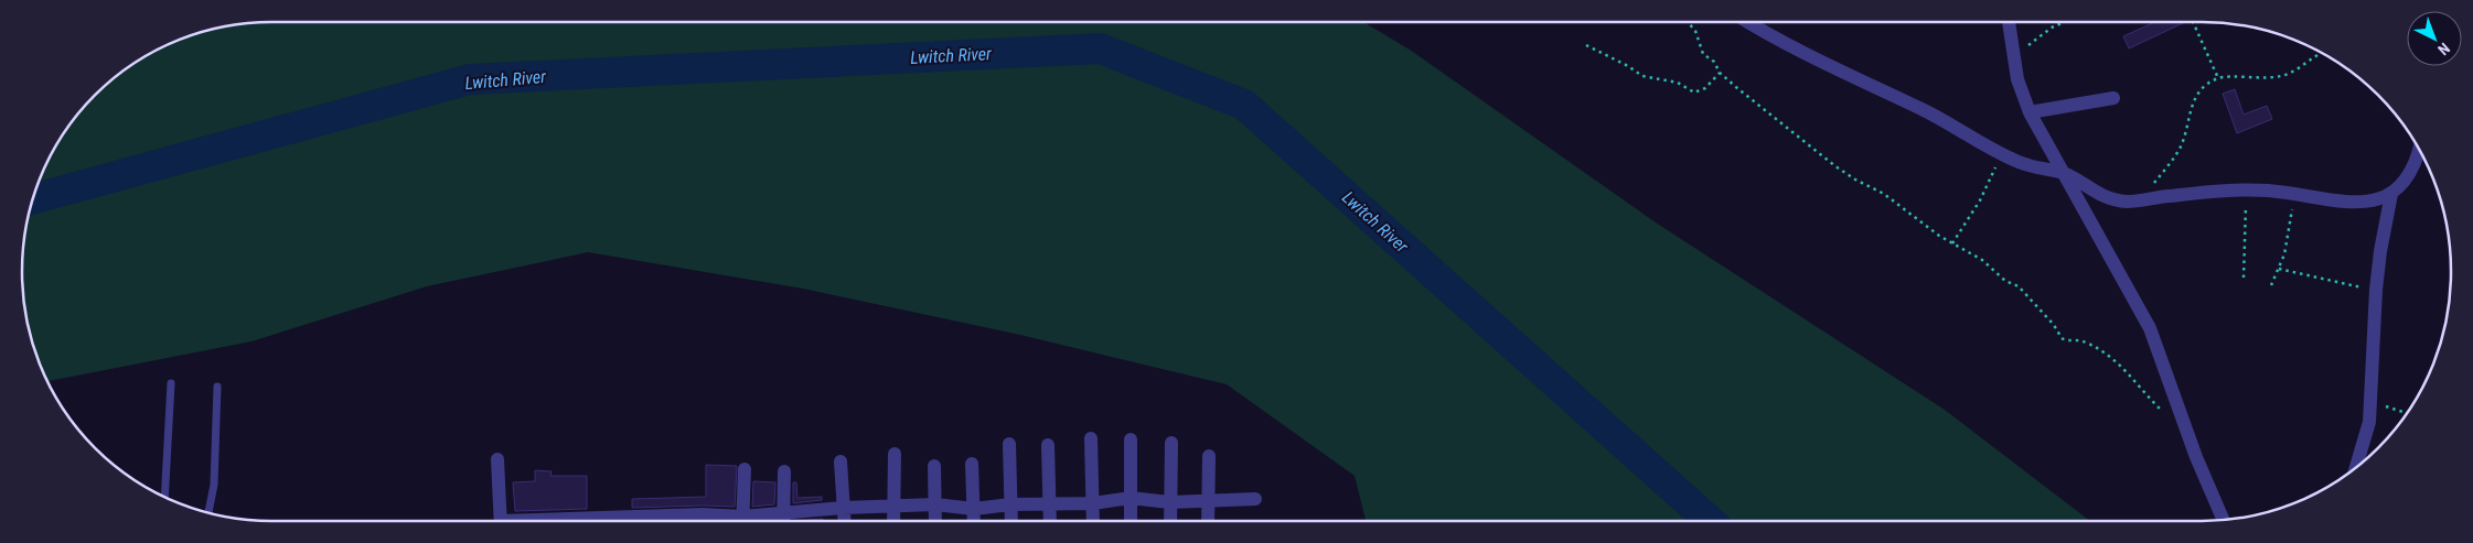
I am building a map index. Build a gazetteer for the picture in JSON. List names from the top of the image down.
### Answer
{
  "water": ["Lwitch River"],
  "north": "bottom right"
}
